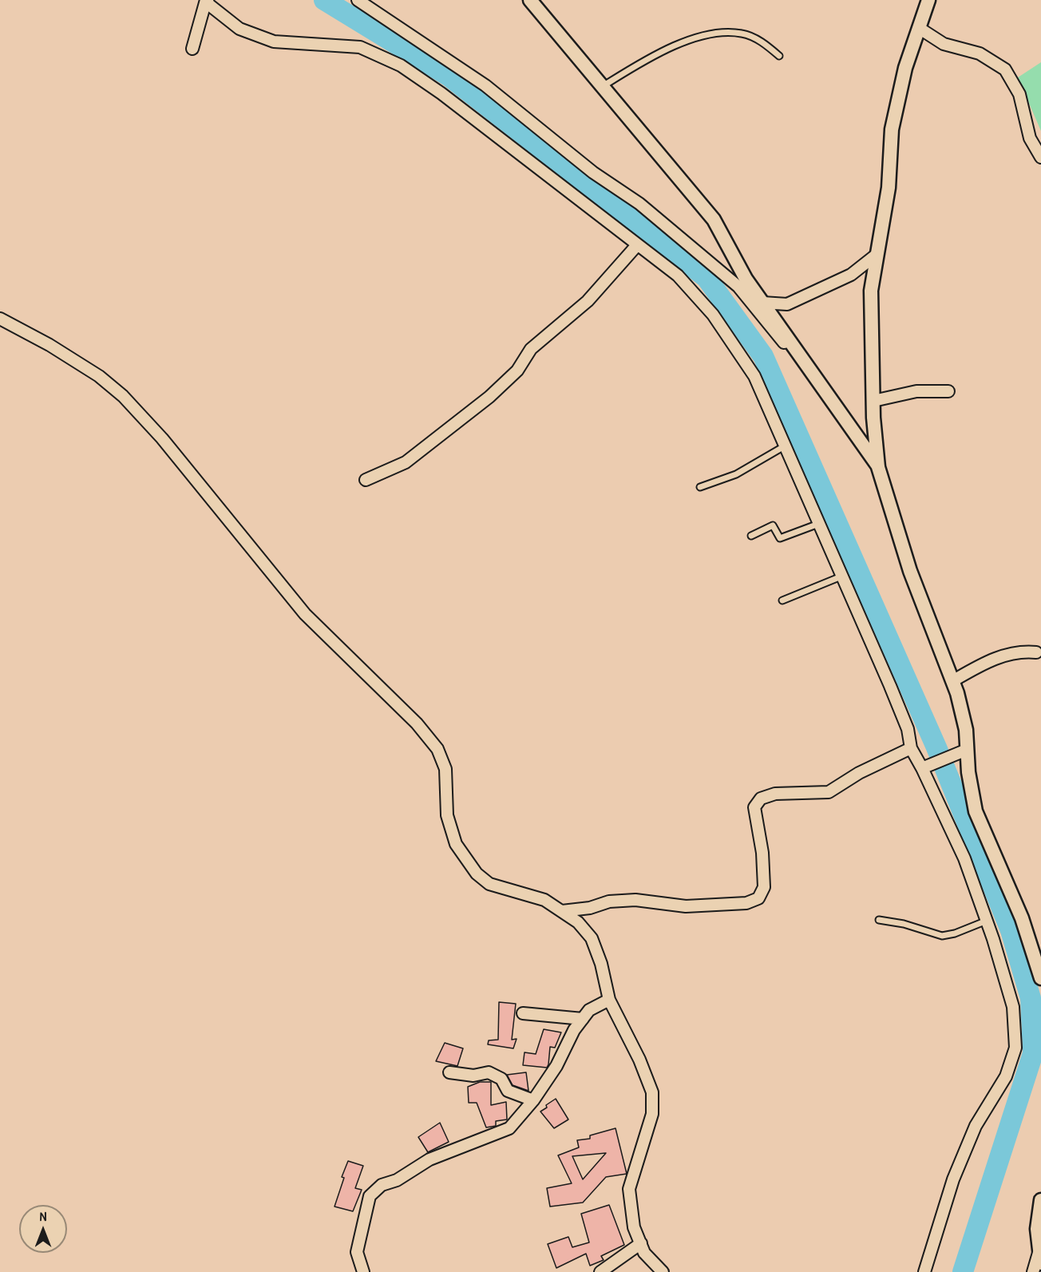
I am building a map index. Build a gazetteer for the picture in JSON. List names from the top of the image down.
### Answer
{
  "north": "top"
}
